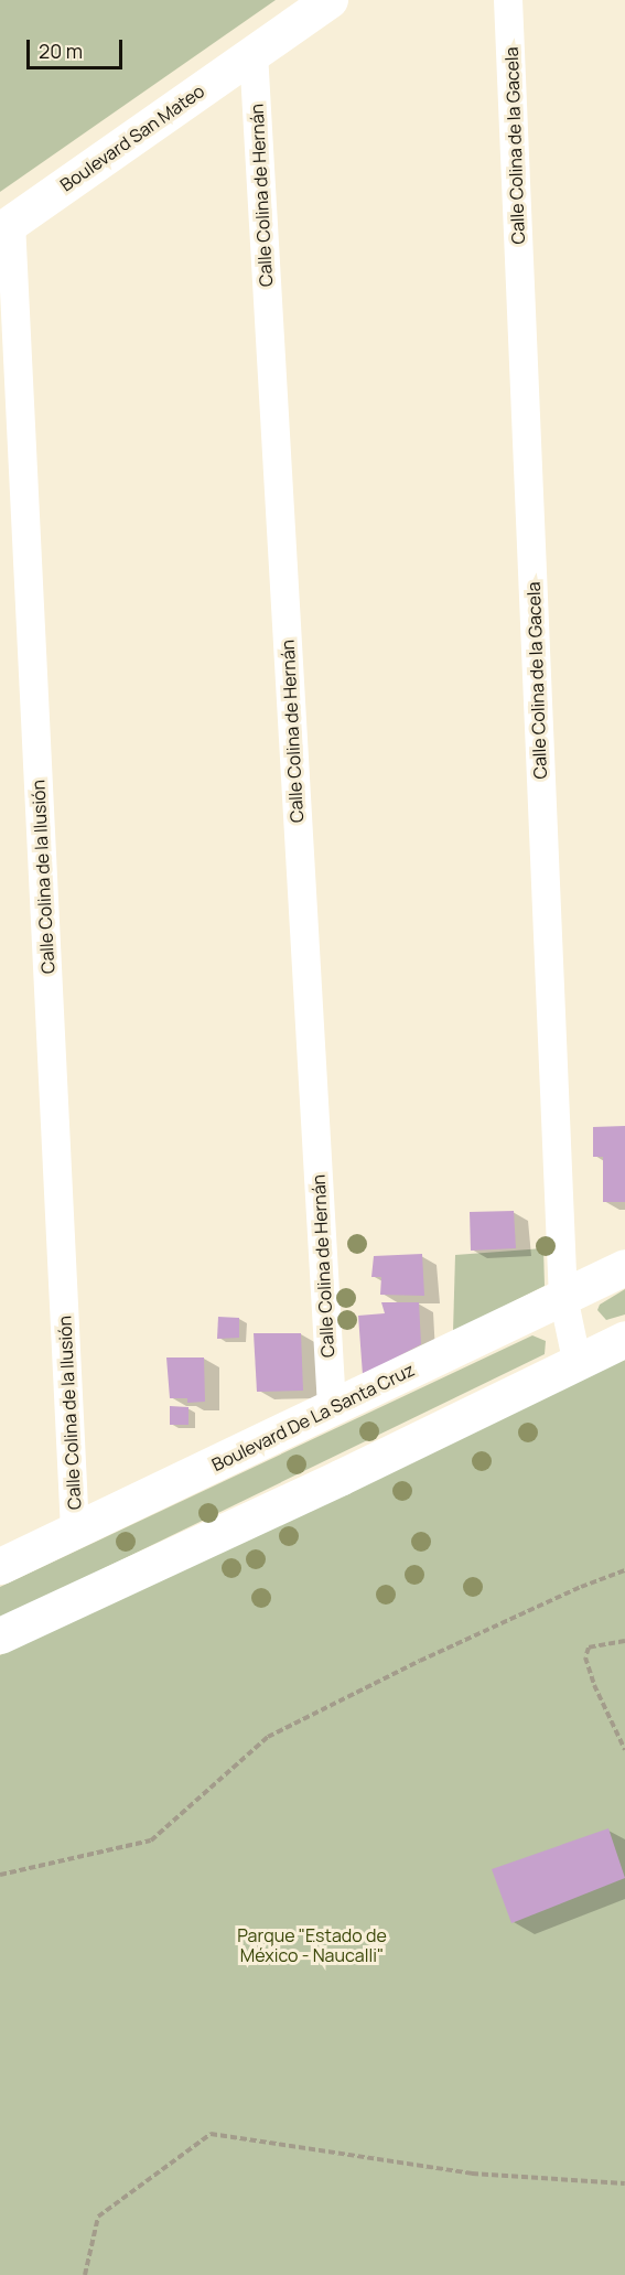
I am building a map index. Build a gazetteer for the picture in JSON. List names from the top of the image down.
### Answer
{
  "streets": {
    "main road": ["Boulevard San Mateo", "Boulevard De La Santa Cruz"],
    "street": ["Calle Colina de la Gacela", "Calle Colina de Hernán", "Calle Colina de la Ilusión"]
  },
  "crossings": [
    ["Boulevard San Mateo", "Calle Colina de Hernán"],
    ["Boulevard San Mateo", "Calle Colina de la Ilusión"],
    ["Calle Colina de la Gacela", "Boulevard De La Santa Cruz"],
    ["Calle Colina de Hernán", "Boulevard De La Santa Cruz"],
    ["Calle Colina de la Ilusión", "Boulevard De La Santa Cruz"]
  ],
  "parks": ["Parque \"Estado de México - Naucalli\""],
  "scale_bar": "20 m"
}
